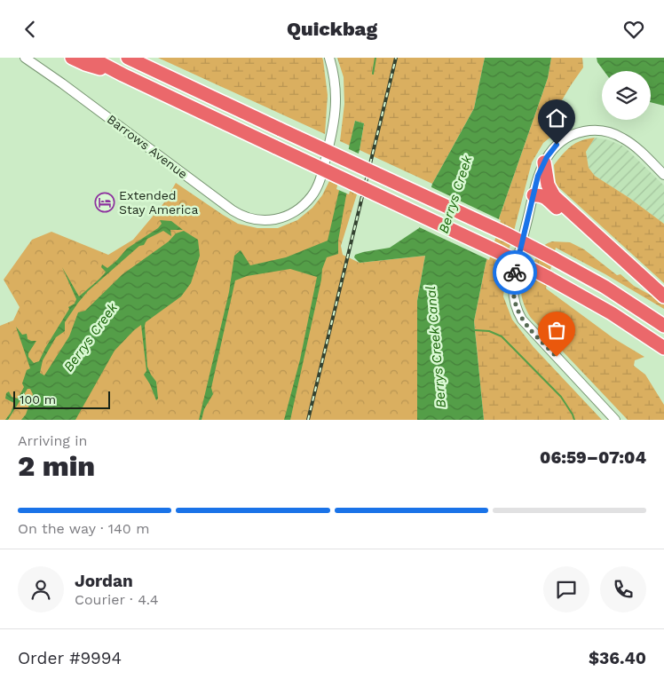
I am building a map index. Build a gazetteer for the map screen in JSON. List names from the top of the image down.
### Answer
{
  "streets": {
    "street": ["Barrows Avenue"]
  },
  "water": ["Berrys Creek", "Berrys Creek Canal"],
  "places": {
    "hotel": ["Extended Stay America"]
  },
  "scale_bar": "100 m",
  "page": {
    "header": "Quickbag",
    "scale": "100 m",
    "heading": ["2 min", "Arriving in", "06:59–07:04"],
    "panel": [
      "Jordan",
      "Courier · 4.4",
      "Order #9994",
      "$36.40"
    ],
    "bar": "On the way · 140 m"
  }
}
